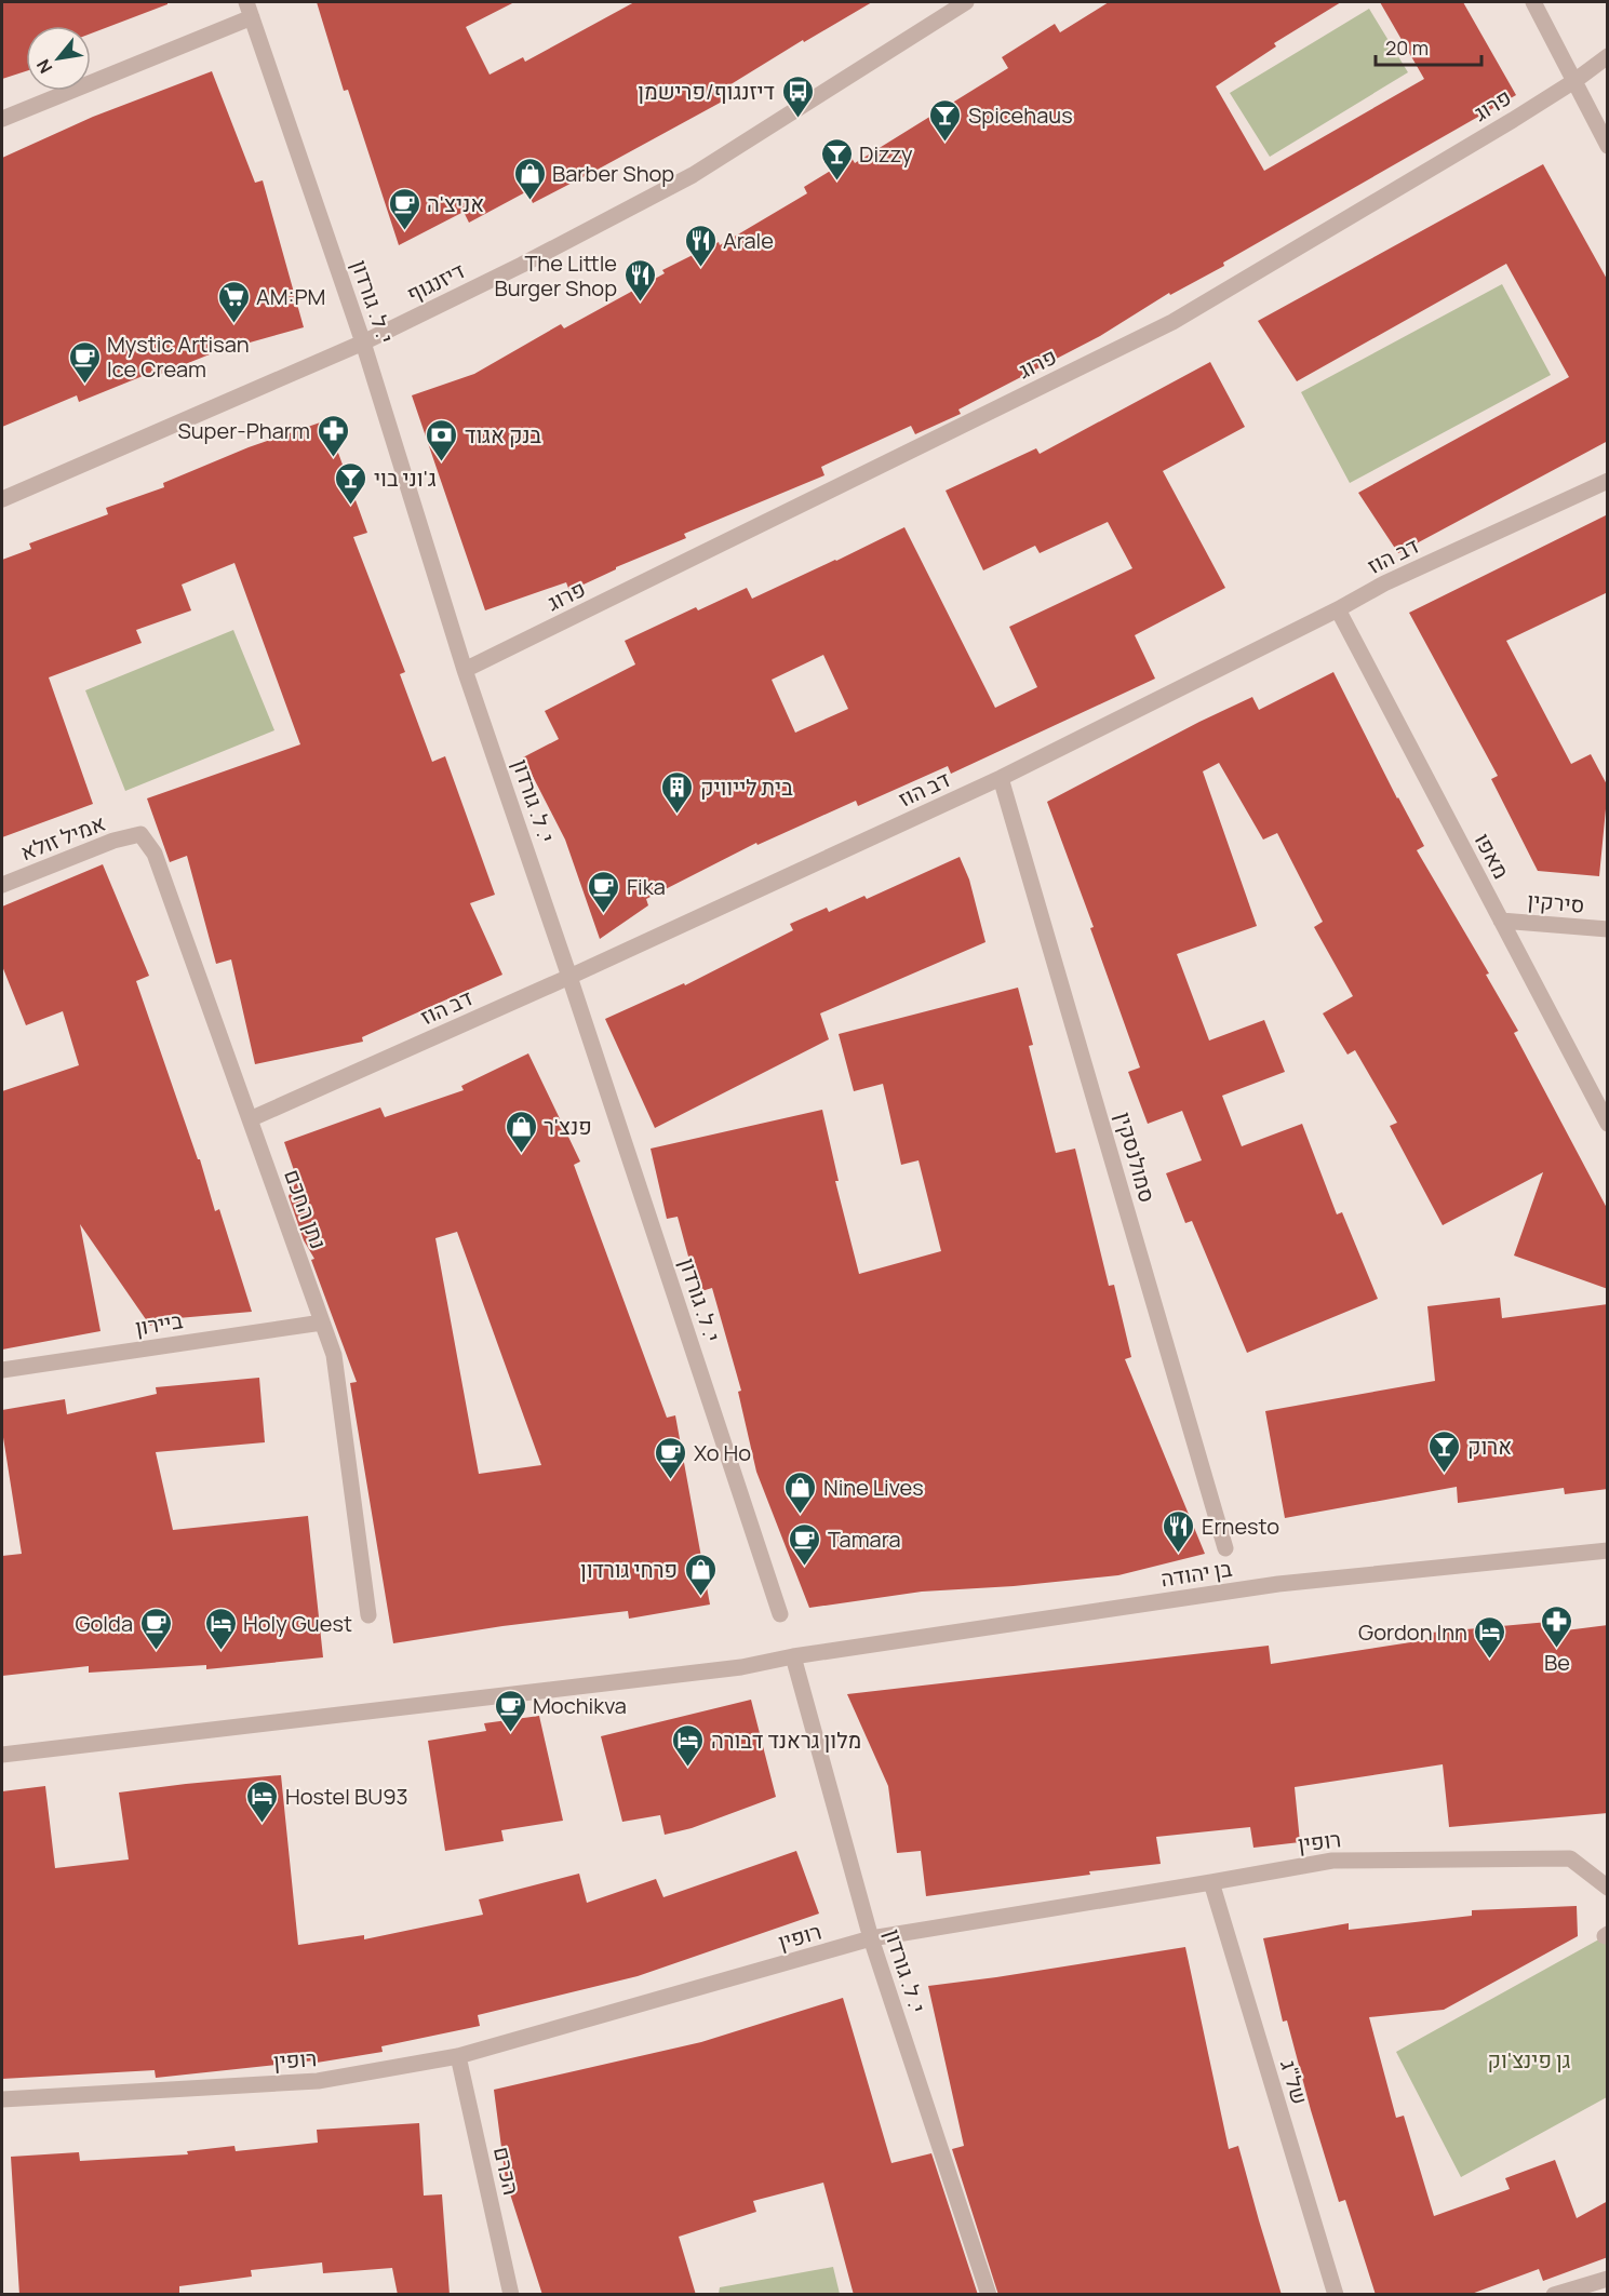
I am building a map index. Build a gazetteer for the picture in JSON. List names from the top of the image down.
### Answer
{
  "streets": {
    "street": [
      "פרוג",
      "דיזנגוף",
      "י. ל. גורדון",
      "דב הוז",
      "אמיל זולא",
      "מאפו",
      "סירקין",
      "סמולנסקין",
      "נתן החכם",
      "ביירון",
      "בן יהודה",
      "רופין",
      "של\"ג",
      "הכרם"
    ]
  },
  "crossings": [
    ["פרוג", "י. ל. גורדון"],
    ["דיזנגוף", "י. ל. גורדון"],
    ["י. ל. גורדון", "דב הוז"],
    ["י. ל. גורדון", "בן יהודה"],
    ["י. ל. גורדון", "רופין"],
    ["דב הוז", "מאפו"],
    ["דב הוז", "סמולנסקין"],
    ["דב הוז", "נתן החכם"],
    ["אמיל זולא", "נתן החכם"],
    ["מאפו", "סירקין"],
    ["נתן החכם", "ביירון"],
    ["רופין", "של\"ג"],
    ["רופין", "הכרם"]
  ],
  "parks": ["גן פינצ'וק"],
  "places": {
    "bus stop": ["דיזנגוף/פרישמן"],
    "bar": [
      "Spicehaus",
      "Dizzy",
      "ג'וני בוי",
      "ארוק"
    ],
    "shop": [
      "Barber Shop",
      "פנצ'ר",
      "Nine Lives",
      "פרחי גורדון"
    ],
    "cafe": [
      "אניצ'ה",
      "Mystic Artisan Ice Cream",
      "Fika",
      "Xo Ho",
      "Tamara",
      "Golda",
      "Mochikva"
    ],
    "restaurant": ["Arale", "The Little Burger Shop", "Ernesto"],
    "supermarket": ["AM:PM"],
    "pharmacy": ["Super-Pharm", "Be"],
    "bank": ["בנק אגוד"],
    "building": ["בית לייוויק"],
    "hotel": [
      "Holy Guest",
      "Gordon Inn",
      "מלון גראנד דבורה",
      "Hostel BU93"
    ]
  },
  "scale_bar": "20 m",
  "north": "bottom left"
}
